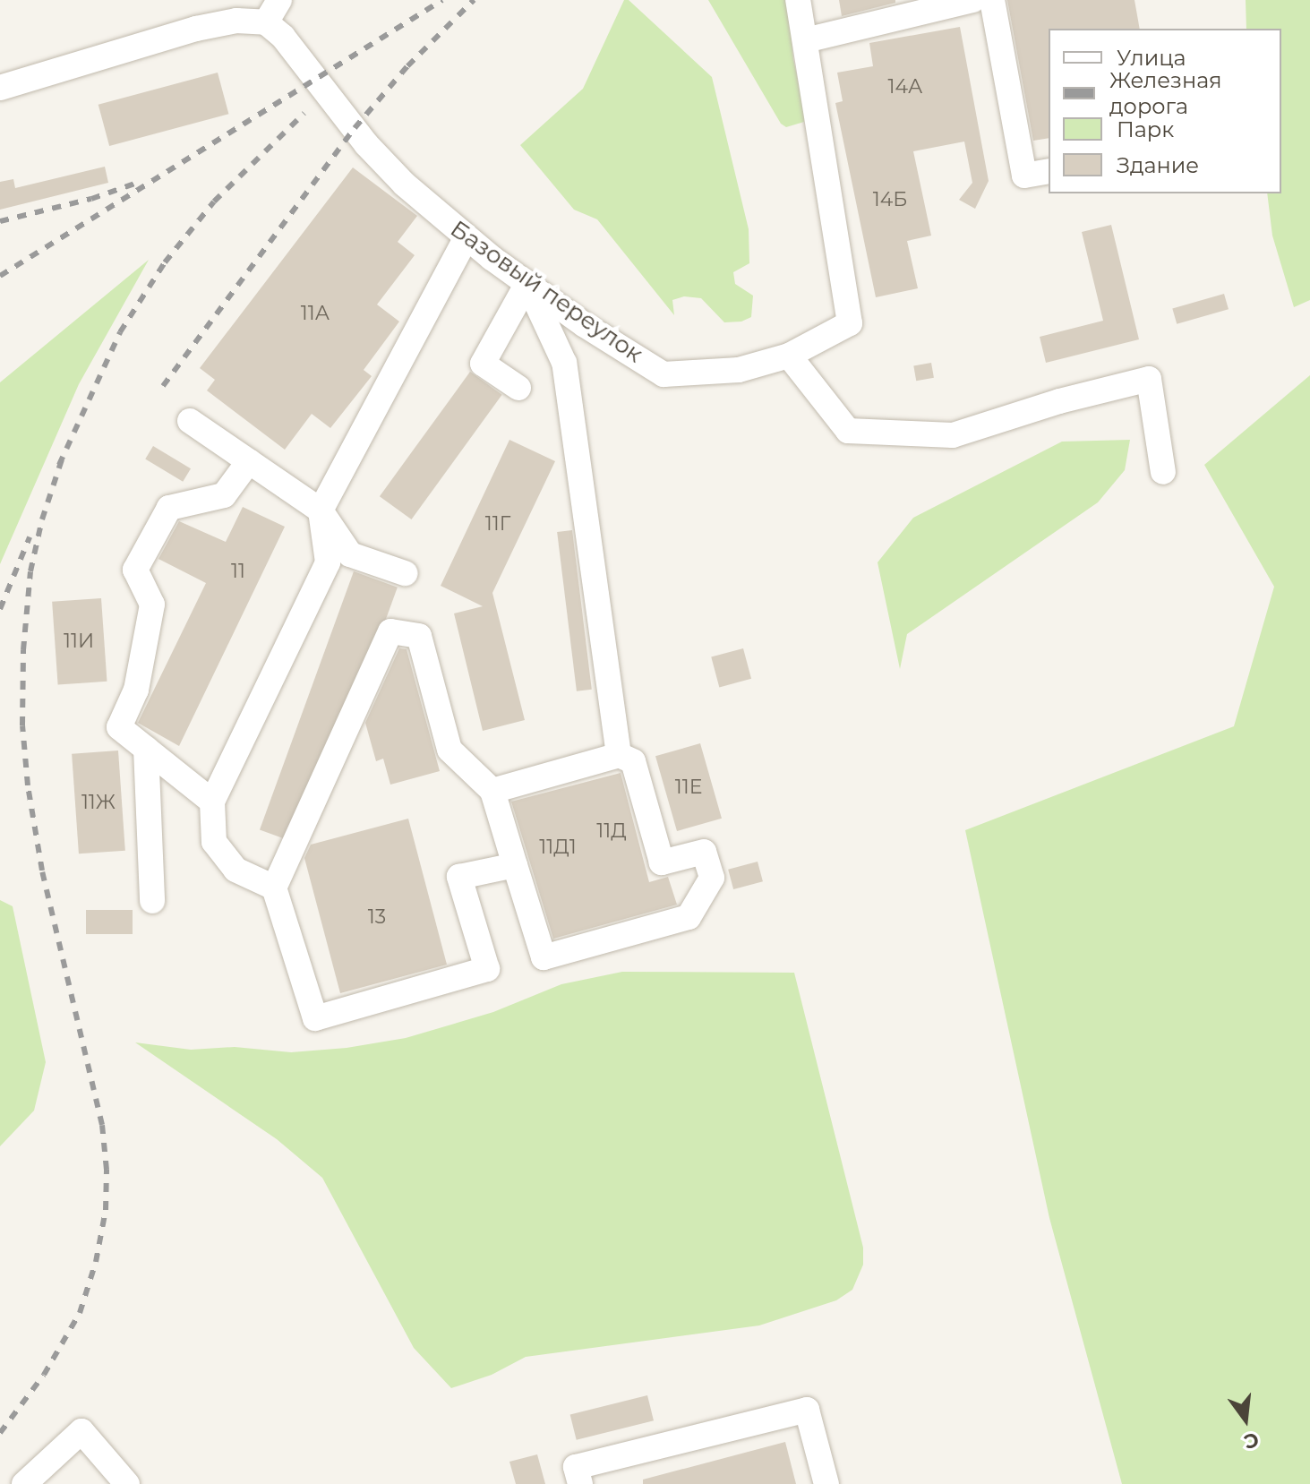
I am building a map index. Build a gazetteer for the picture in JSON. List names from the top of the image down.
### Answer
{
  "streets": {
    "street": ["Базовый переулок"]
  },
  "house_numbers": [
    "14А",
    "14Б",
    "11А",
    "11Г",
    "11",
    "11И",
    "11Е",
    "11Ж",
    "11Д",
    "11Д1",
    "13"
  ],
  "legend": [
    "Улица",
    "Железная дорога",
    "Парк",
    "Здание"
  ],
  "north": "bottom"
}
